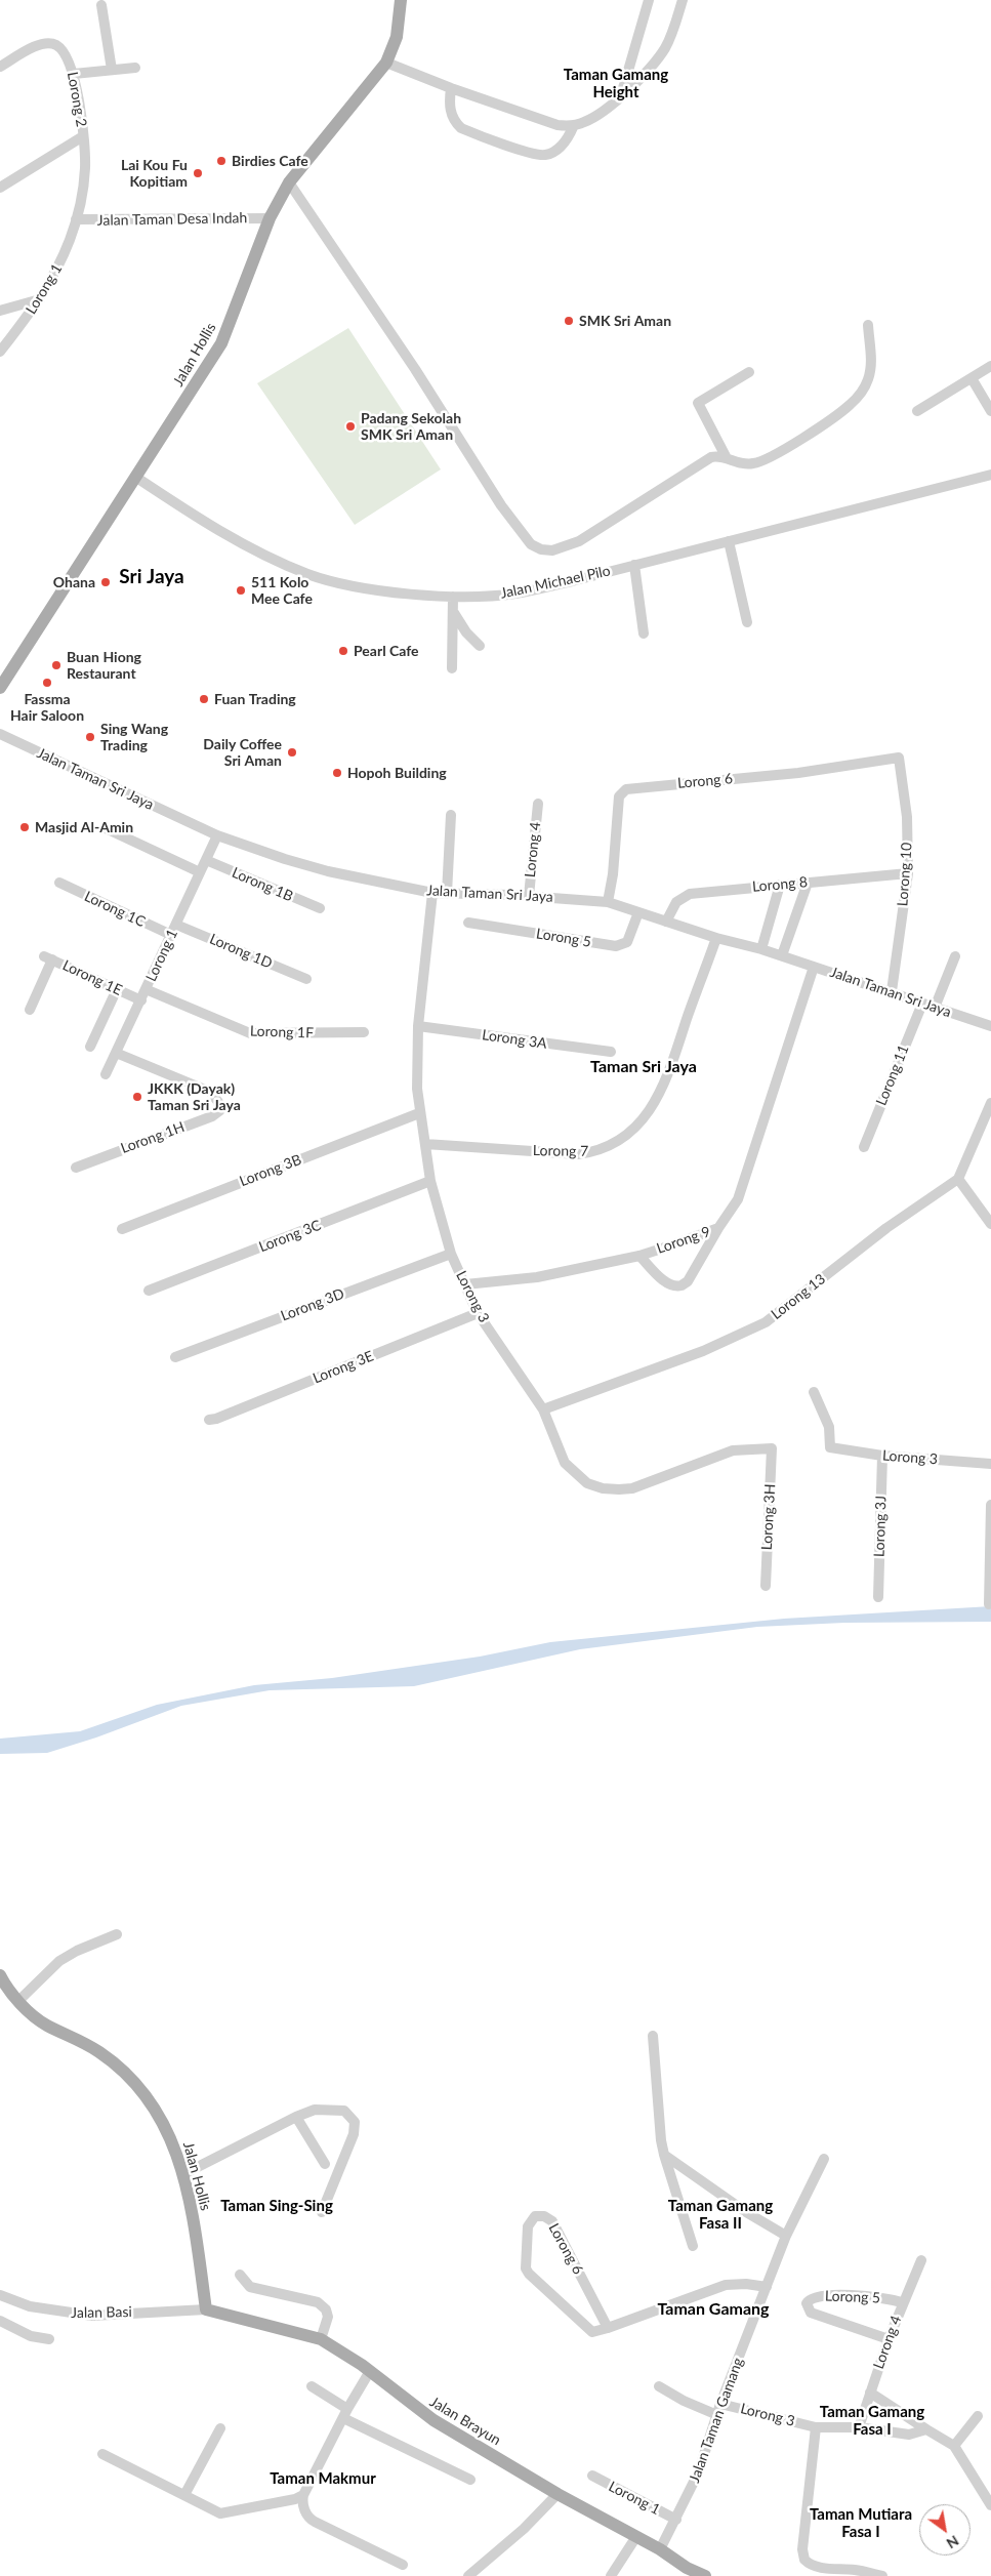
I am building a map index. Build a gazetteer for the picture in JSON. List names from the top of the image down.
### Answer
{
  "streets": {
    "main road": ["Jalan Hollis", "Jalan Brayun"],
    "street": [
      "Lorong 2",
      "Jalan Taman Desa Indah",
      "Lorong 1",
      "Jalan Michael Pilo",
      "Jalan Taman Sri Jaya",
      "Lorong 6",
      "Lorong 4",
      "Lorong 10",
      "Lorong 1B",
      "Lorong 8",
      "Lorong 1C",
      "Lorong 5",
      "Lorong 1D",
      "Lorong 1E",
      "Lorong 1F",
      "Lorong 3A",
      "Lorong 11",
      "Lorong 1H",
      "Lorong 7",
      "Lorong 3B",
      "Lorong 3C",
      "Lorong 9",
      "Lorong 3",
      "Lorong 13",
      "Lorong 3D",
      "Lorong 3E",
      "Lorong 3H",
      "Lorong 3J",
      "Jalan Basi",
      "Jalan Taman Gamang"
    ]
  },
  "crossings": [
    ["Lorong 2", "Jalan Taman Desa Indah"],
    ["Lorong 2", "Lorong 1"],
    ["Jalan Taman Desa Indah", "Lorong 1"],
    ["Jalan Taman Desa Indah", "Jalan Hollis"],
    ["Lorong 1", "Jalan Taman Sri Jaya"],
    ["Lorong 1", "Lorong 1B"],
    ["Lorong 1", "Lorong 1C"],
    ["Lorong 1", "Lorong 1D"],
    ["Lorong 1", "Lorong 1E"],
    ["Lorong 1", "Lorong 1F"],
    ["Lorong 1", "Lorong 1H"],
    ["Lorong 1", "Jalan Taman Gamang"],
    ["Jalan Hollis", "Jalan Michael Pilo"],
    ["Jalan Hollis", "Jalan Basi"],
    ["Jalan Hollis", "Jalan Brayun"],
    ["Jalan Taman Sri Jaya", "Lorong 6"],
    ["Jalan Taman Sri Jaya", "Lorong 4"],
    ["Jalan Taman Sri Jaya", "Lorong 10"],
    ["Jalan Taman Sri Jaya", "Lorong 8"],
    ["Jalan Taman Sri Jaya", "Lorong 5"],
    ["Jalan Taman Sri Jaya", "Lorong 11"],
    ["Jalan Taman Sri Jaya", "Lorong 7"],
    ["Jalan Taman Sri Jaya", "Lorong 9"],
    ["Jalan Taman Sri Jaya", "Lorong 3"],
    ["Lorong 6", "Lorong 10"],
    ["Lorong 6", "Jalan Taman Gamang"],
    ["Lorong 4", "Lorong 5"],
    ["Lorong 4", "Lorong 3"],
    ["Lorong 10", "Lorong 8"],
    ["Lorong 3A", "Lorong 3"],
    ["Lorong 7", "Lorong 3"],
    ["Lorong 3B", "Lorong 3"],
    ["Lorong 3C", "Lorong 3"],
    ["Lorong 9", "Lorong 3"],
    ["Lorong 3", "Lorong 13"],
    ["Lorong 3", "Lorong 3D"],
    ["Lorong 3", "Lorong 3E"],
    ["Lorong 3", "Lorong 3H"],
    ["Lorong 3", "Lorong 3J"],
    ["Lorong 3", "Jalan Taman Gamang"],
    ["Jalan Basi", "Jalan Brayun"],
    ["Jalan Taman Gamang", "Jalan Brayun"]
  ],
  "districts": [
    "Taman Gamang Height",
    "Sri Jaya",
    "Taman Sri Jaya",
    "Taman Sing-Sing",
    "Taman Gamang Fasa II",
    "Taman Gamang",
    "Taman Gamang Fasa I",
    "Taman Makmur",
    "Taman Mutiara Fasa I"
  ],
  "places": [
    "Birdies Cafe",
    "Lai Kou Fu Kopitiam",
    "SMK Sri Aman",
    "Padang Sekolah SMK Sri Aman",
    "Ohana",
    "511 Kolo Mee Cafe",
    "Pearl Cafe",
    "Buan Hiong Restaurant",
    "Fassma Hair Saloon",
    "Fuan Trading",
    "Sing Wang Trading",
    "Daily Coffee Sri Aman",
    "Hopoh Building",
    "Masjid Al-Amin",
    "JKKK (Dayak) Taman Sri Jaya"
  ],
  "north": "bottom right"
}
